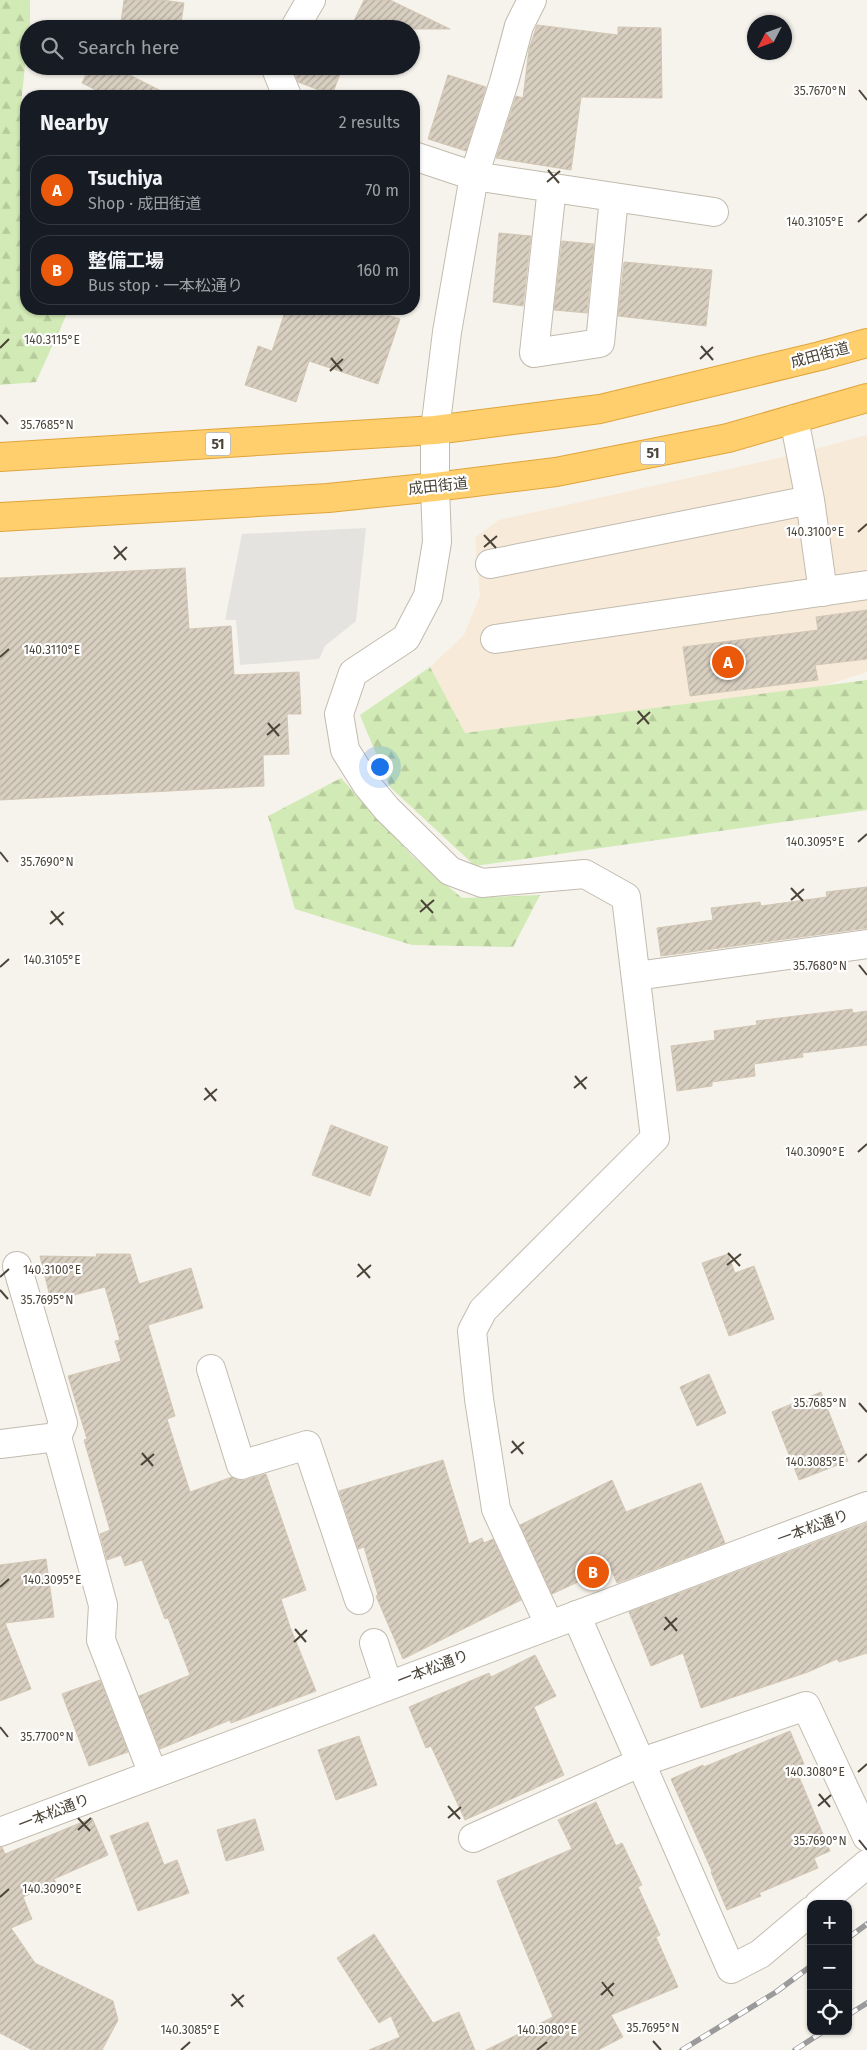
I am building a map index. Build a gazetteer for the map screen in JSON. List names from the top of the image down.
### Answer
{
  "streets": {
    "highway": ["成田街道", "51"],
    "street": ["一本松通り"]
  },
  "north": "bottom left",
  "page": {
    "search": "Search here",
    "heading": ["Nearby", "2 results"],
    "list": [
      {
        "mark": "A",
        "name": "Tsuchiya",
        "note": "Shop · 成田街道",
        "value": "70 m"
      },
      {
        "mark": "B",
        "name": "整備工場",
        "note": "Bus stop · 一本松通り",
        "value": "160 m"
      }
    ],
    "pins": ["A", "B"],
    "map_buttons": ["+", "−"]
  },
  "coordinates": [
    "35.7670°N",
    "140.3105°E",
    "140.3115°E",
    "35.7685°N",
    "140.3100°E",
    "140.3110°E",
    "140.3095°E",
    "35.7690°N",
    "35.7680°N",
    "140.3090°E",
    "35.7695°N",
    "140.3085°E",
    "35.7700°N",
    "140.3080°E"
  ]
}
